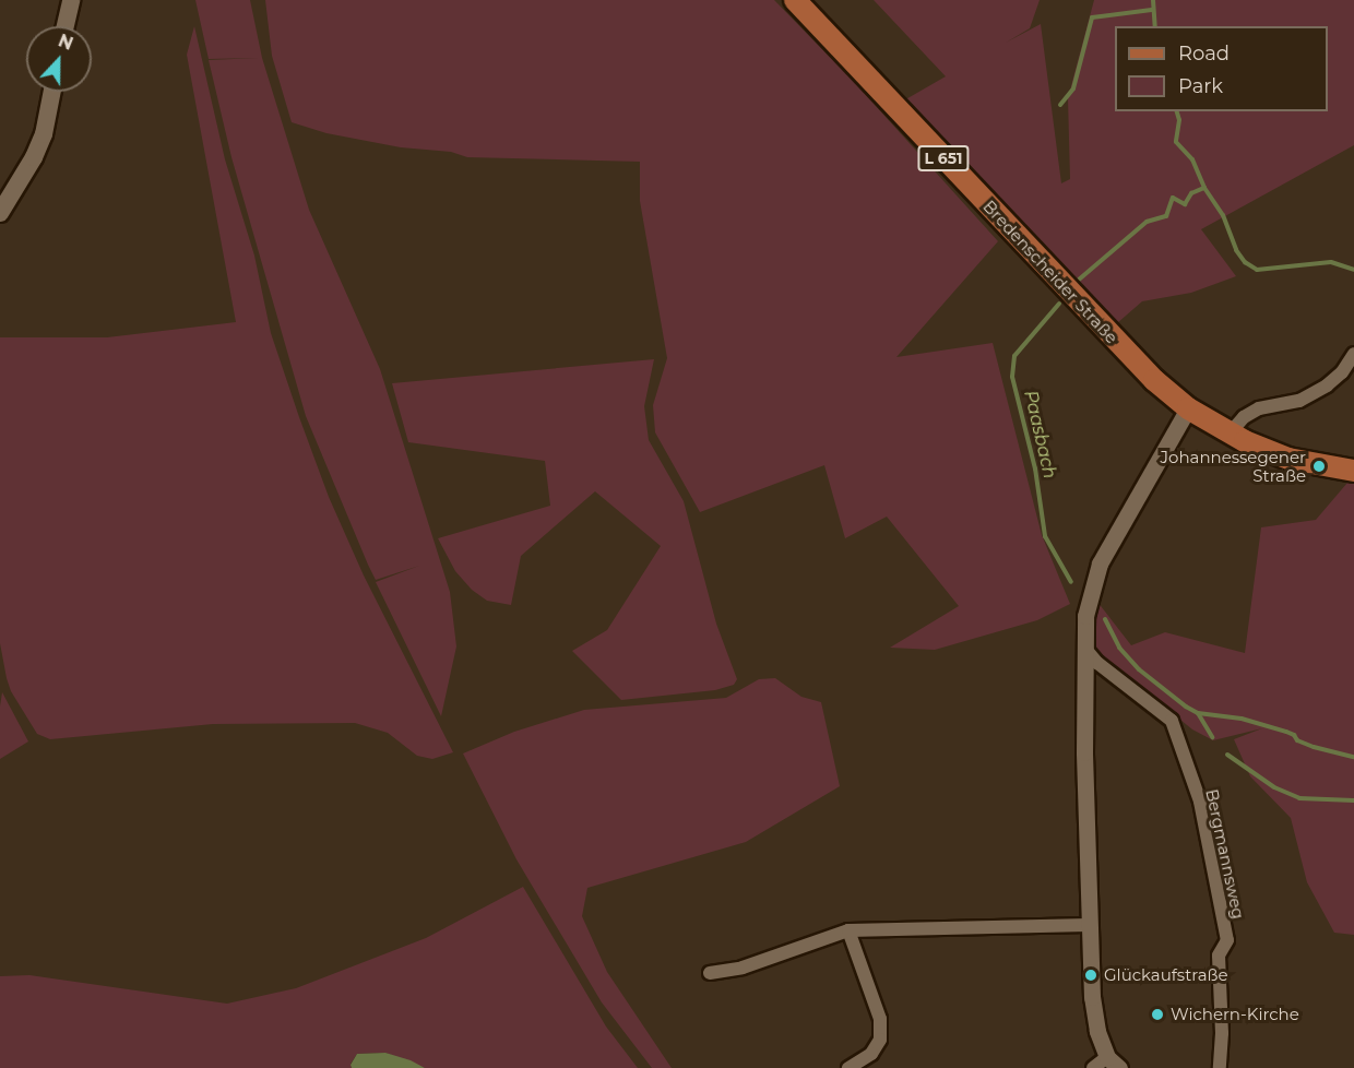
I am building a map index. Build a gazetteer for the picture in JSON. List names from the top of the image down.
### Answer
{
  "streets": {
    "main road": ["L 651", "Bredenscheider Straße"],
    "street": ["Bergmannsweg"]
  },
  "water": ["Paasbach"],
  "places": ["Johannessegener Straße", "Glückaufstraße", "Wichern-Kirche"],
  "legend": ["Road", "Park"],
  "north": "top"
}
